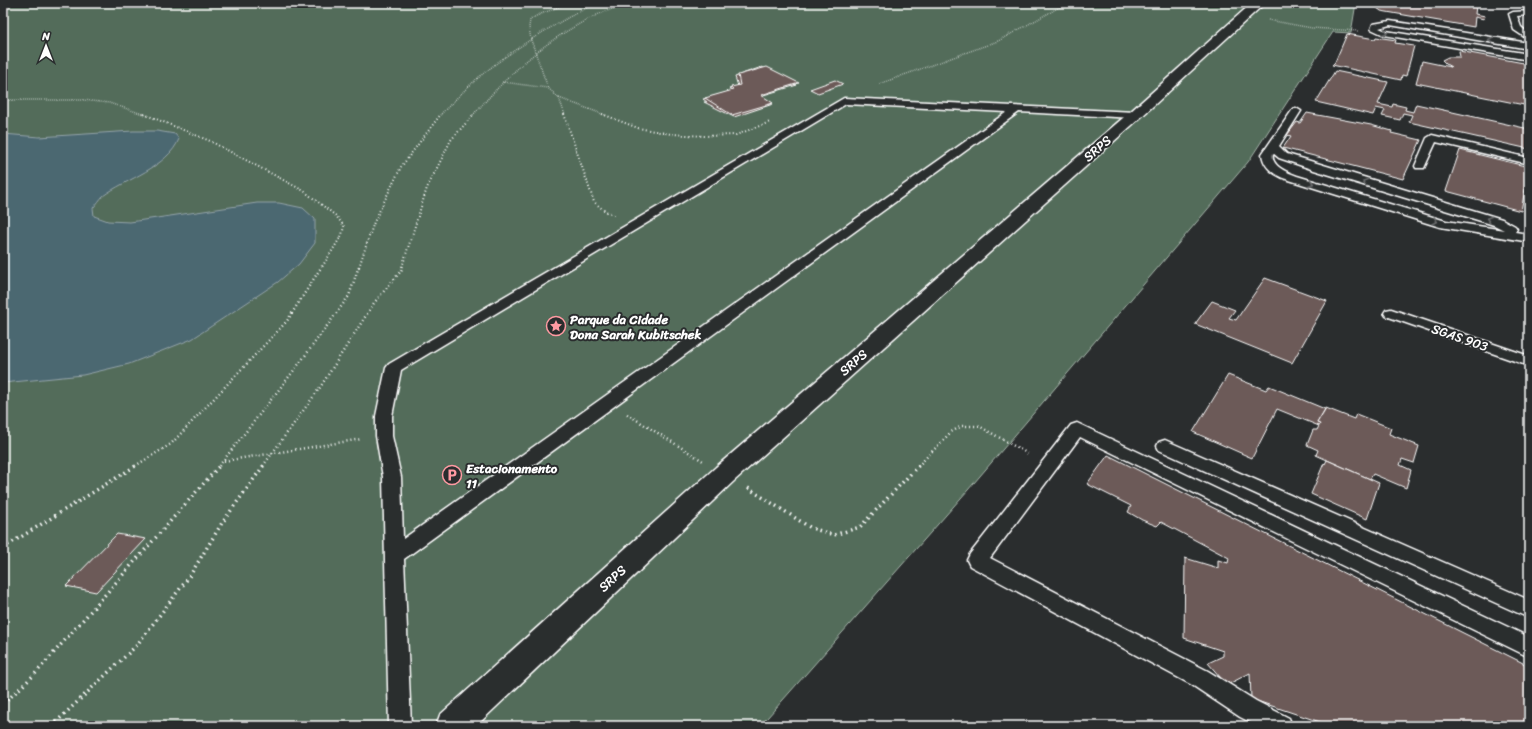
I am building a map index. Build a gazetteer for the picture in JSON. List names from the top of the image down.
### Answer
{
  "streets": {
    "main road": ["SRPS"],
    "lane": ["SGAS 903"]
  },
  "places": {
    "place": ["Parque da Cidade Dona Sarah Kubitschek"],
    "parking": ["Estacionamento 11"]
  },
  "north": "top"
}
